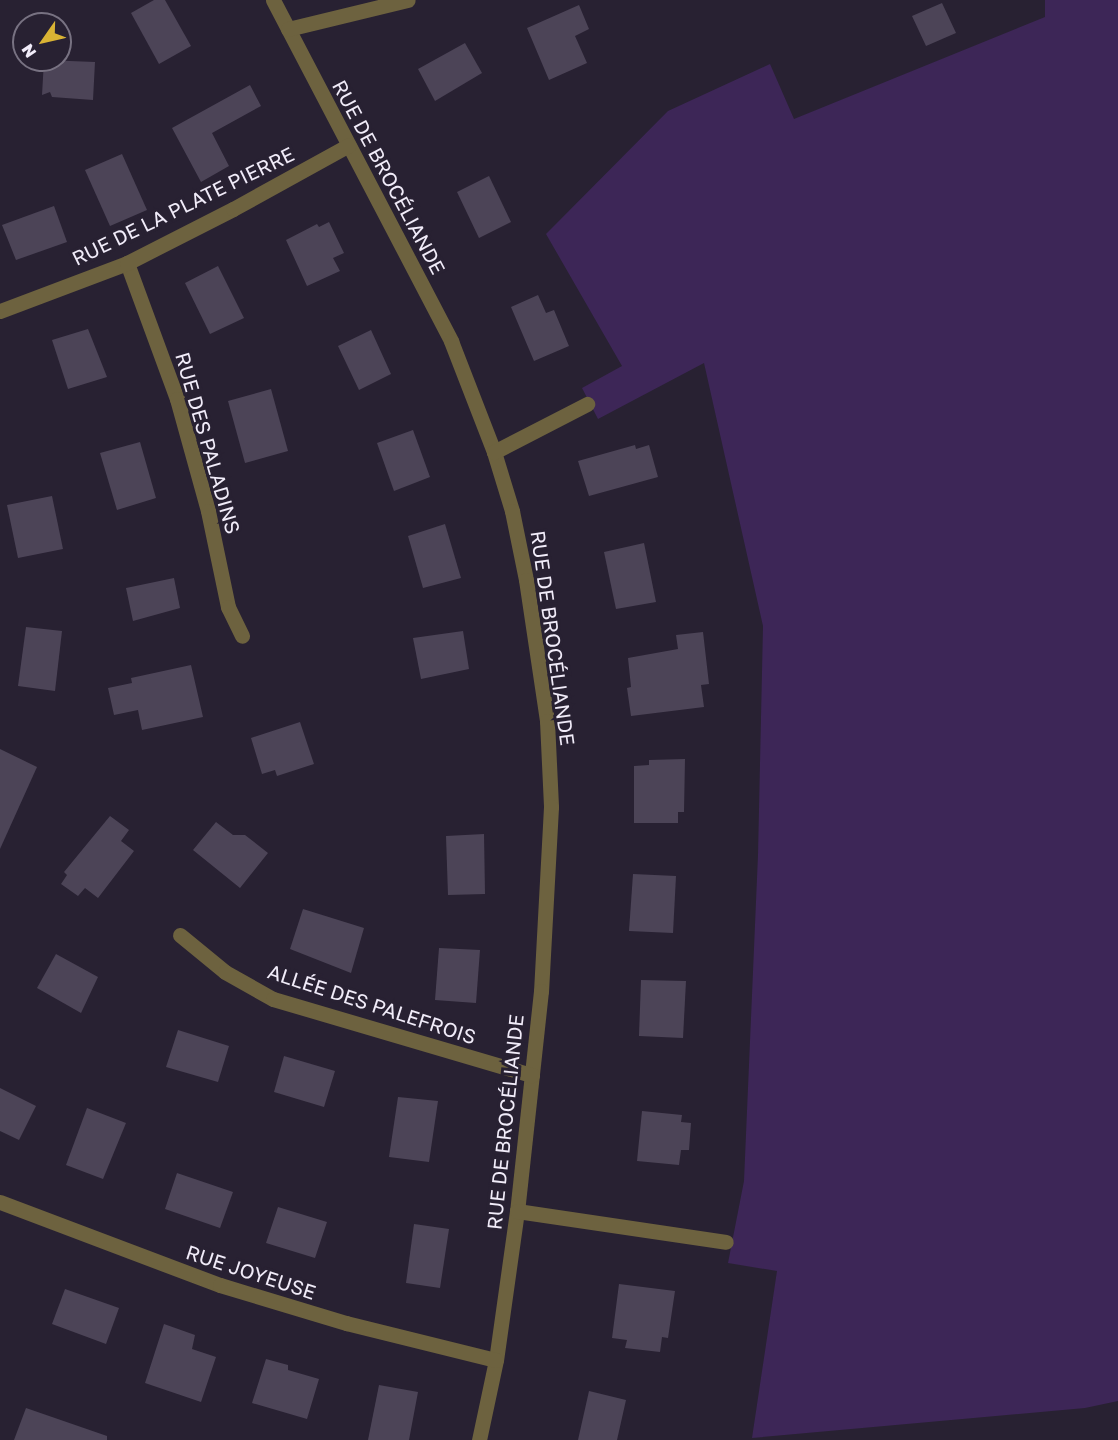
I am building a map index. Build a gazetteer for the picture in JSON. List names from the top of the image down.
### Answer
{
  "streets": {
    "street": [
      "RUE DE BROCÉLIANDE",
      "RUE DE LA PLATE PIERRE",
      "RUE DES PALADINS",
      "ALLÉE DES PALEFROIS",
      "RUE JOYEUSE"
    ]
  },
  "crossings": [
    ["RUE DE BROCÉLIANDE", "RUE DE LA PLATE PIERRE"],
    ["RUE DE BROCÉLIANDE", "ALLÉE DES PALEFROIS"],
    ["RUE DE BROCÉLIANDE", "RUE JOYEUSE"],
    ["RUE DE LA PLATE PIERRE", "RUE DES PALADINS"]
  ],
  "north": "bottom left"
}
